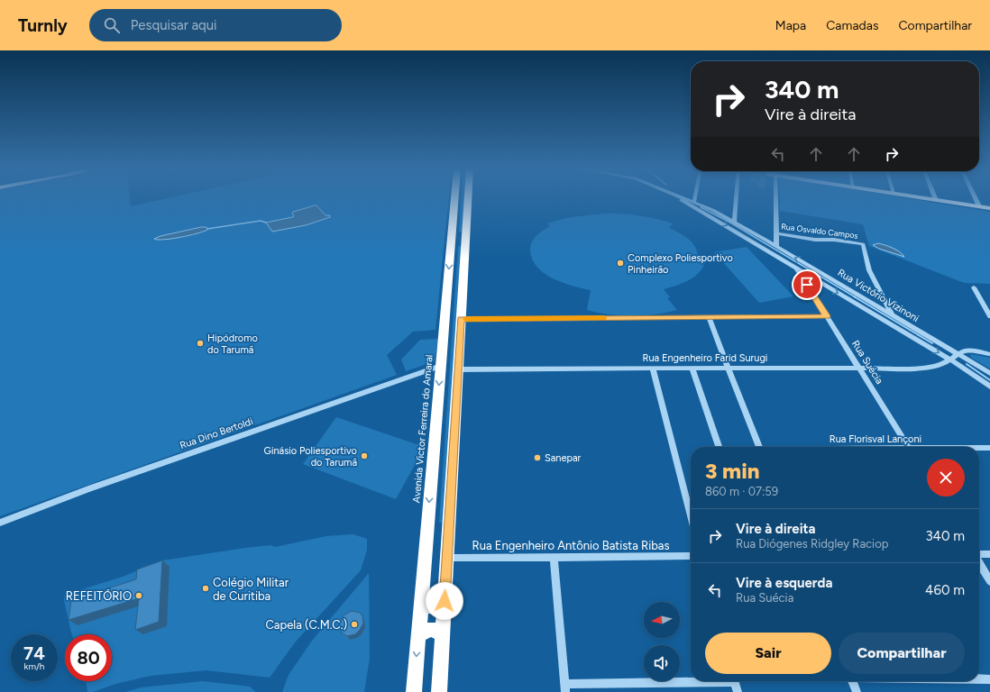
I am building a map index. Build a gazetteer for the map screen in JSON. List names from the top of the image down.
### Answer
{
  "streets": {
    "highway": ["Avenida Victor Ferreira do Amaral"],
    "street": [
      "Rua Osvaldo Campos",
      "Rua Victório Vizinoni",
      "Rua Engenheiro Farid Surugi",
      "Rua Suécia",
      "Rua Dino Bertoldi",
      "Rua Florisval Lançoni",
      "Rua Engenheiro Antônio Batista Ribas"
    ]
  },
  "crossings": [
    ["Rua Victório Vizinoni", "Rua Engenheiro Farid Surugi"],
    ["Rua Victório Vizinoni", "Rua Suécia"],
    ["Rua Engenheiro Farid Surugi", "Rua Suécia"],
    ["Avenida Victor Ferreira do Amaral", "Rua Dino Bertoldi"]
  ],
  "places": [
    "Complexo Poliesportivo Pinheirão",
    "Hipódromo do Tarumã",
    "Ginásio Poliesportivo do Tarumã",
    "Sanepar",
    "Colégio Militar de Curitiba",
    "REFEITÓRIO",
    "Capela (C.M.C.)"
  ],
  "north": "left",
  "page": {
    "header": "Turnly",
    "search": "Pesquisar aqui",
    "nav": ["Mapa", "Camadas", "Compartilhar"],
    "turn": ["340 m", "Vire à direita"],
    "heading": ["3 min", "860 m · 07:59"],
    "list": [
      {
        "name": "Vire à direita",
        "note": "Rua Diógenes Ridgley Raciop",
        "value": "340 m"
      },
      {
        "name": "Vire à esquerda",
        "note": "Rua Suécia",
        "value": "460 m"
      }
    ],
    "buttons": ["Sair", "Compartilhar"],
    "speed": "74 km/h",
    "limit": "80"
  }
}
